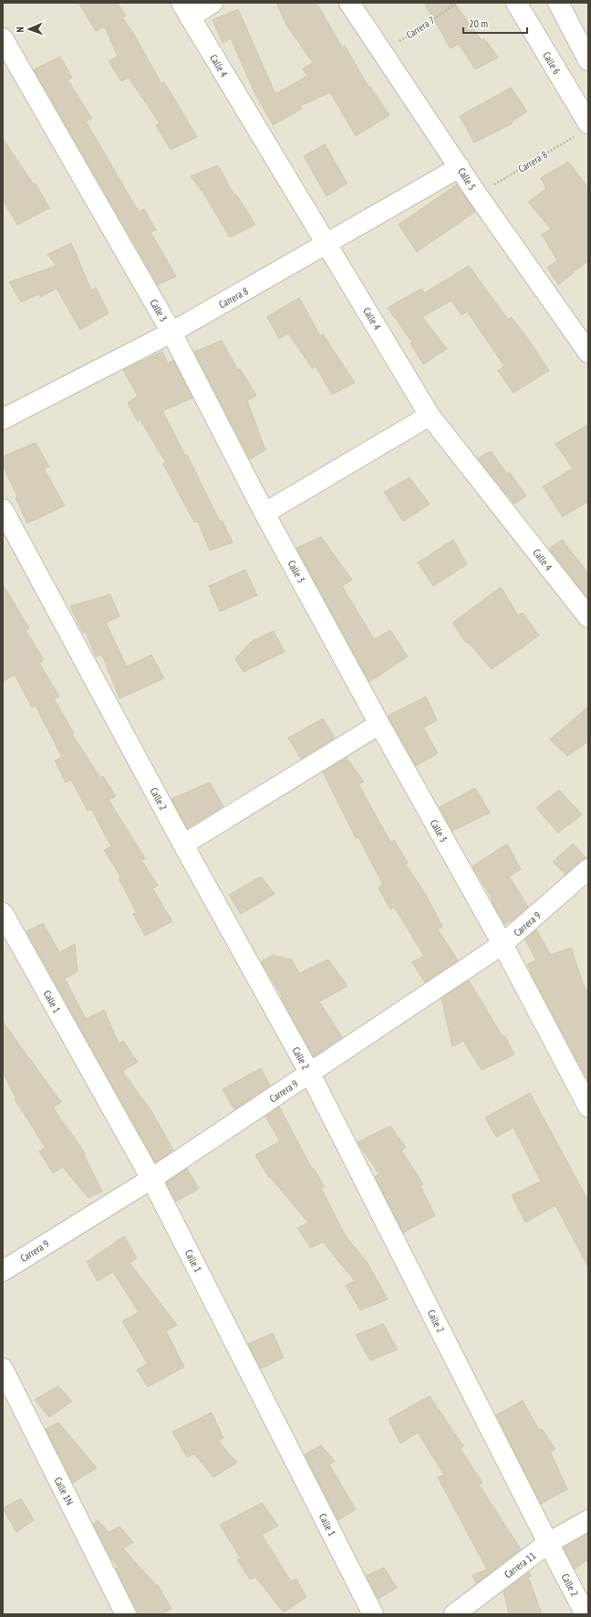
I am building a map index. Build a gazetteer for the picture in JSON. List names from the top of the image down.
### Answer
{
  "streets": {
    "street": [
      "Calle 6",
      "Calle 4",
      "Carrera 8",
      "Calle 5",
      "Calle 3",
      "Calle 2",
      "Carrera 9",
      "Calle 1",
      "Calle 1N",
      "Carrera 11"
    ],
    "path": ["Carrera 7"]
  },
  "crossings": [
    ["Carrera 7", "Calle 5"],
    ["Calle 6", "Carrera 8"],
    ["Calle 4", "Carrera 8"],
    ["Carrera 8", "Calle 5"],
    ["Carrera 8", "Calle 3"],
    ["Calle 3", "Carrera 9"],
    ["Calle 2", "Carrera 9"],
    ["Calle 2", "Carrera 11"],
    ["Carrera 9", "Calle 1"]
  ],
  "scale_bar": "20 m",
  "north": "left"
}
